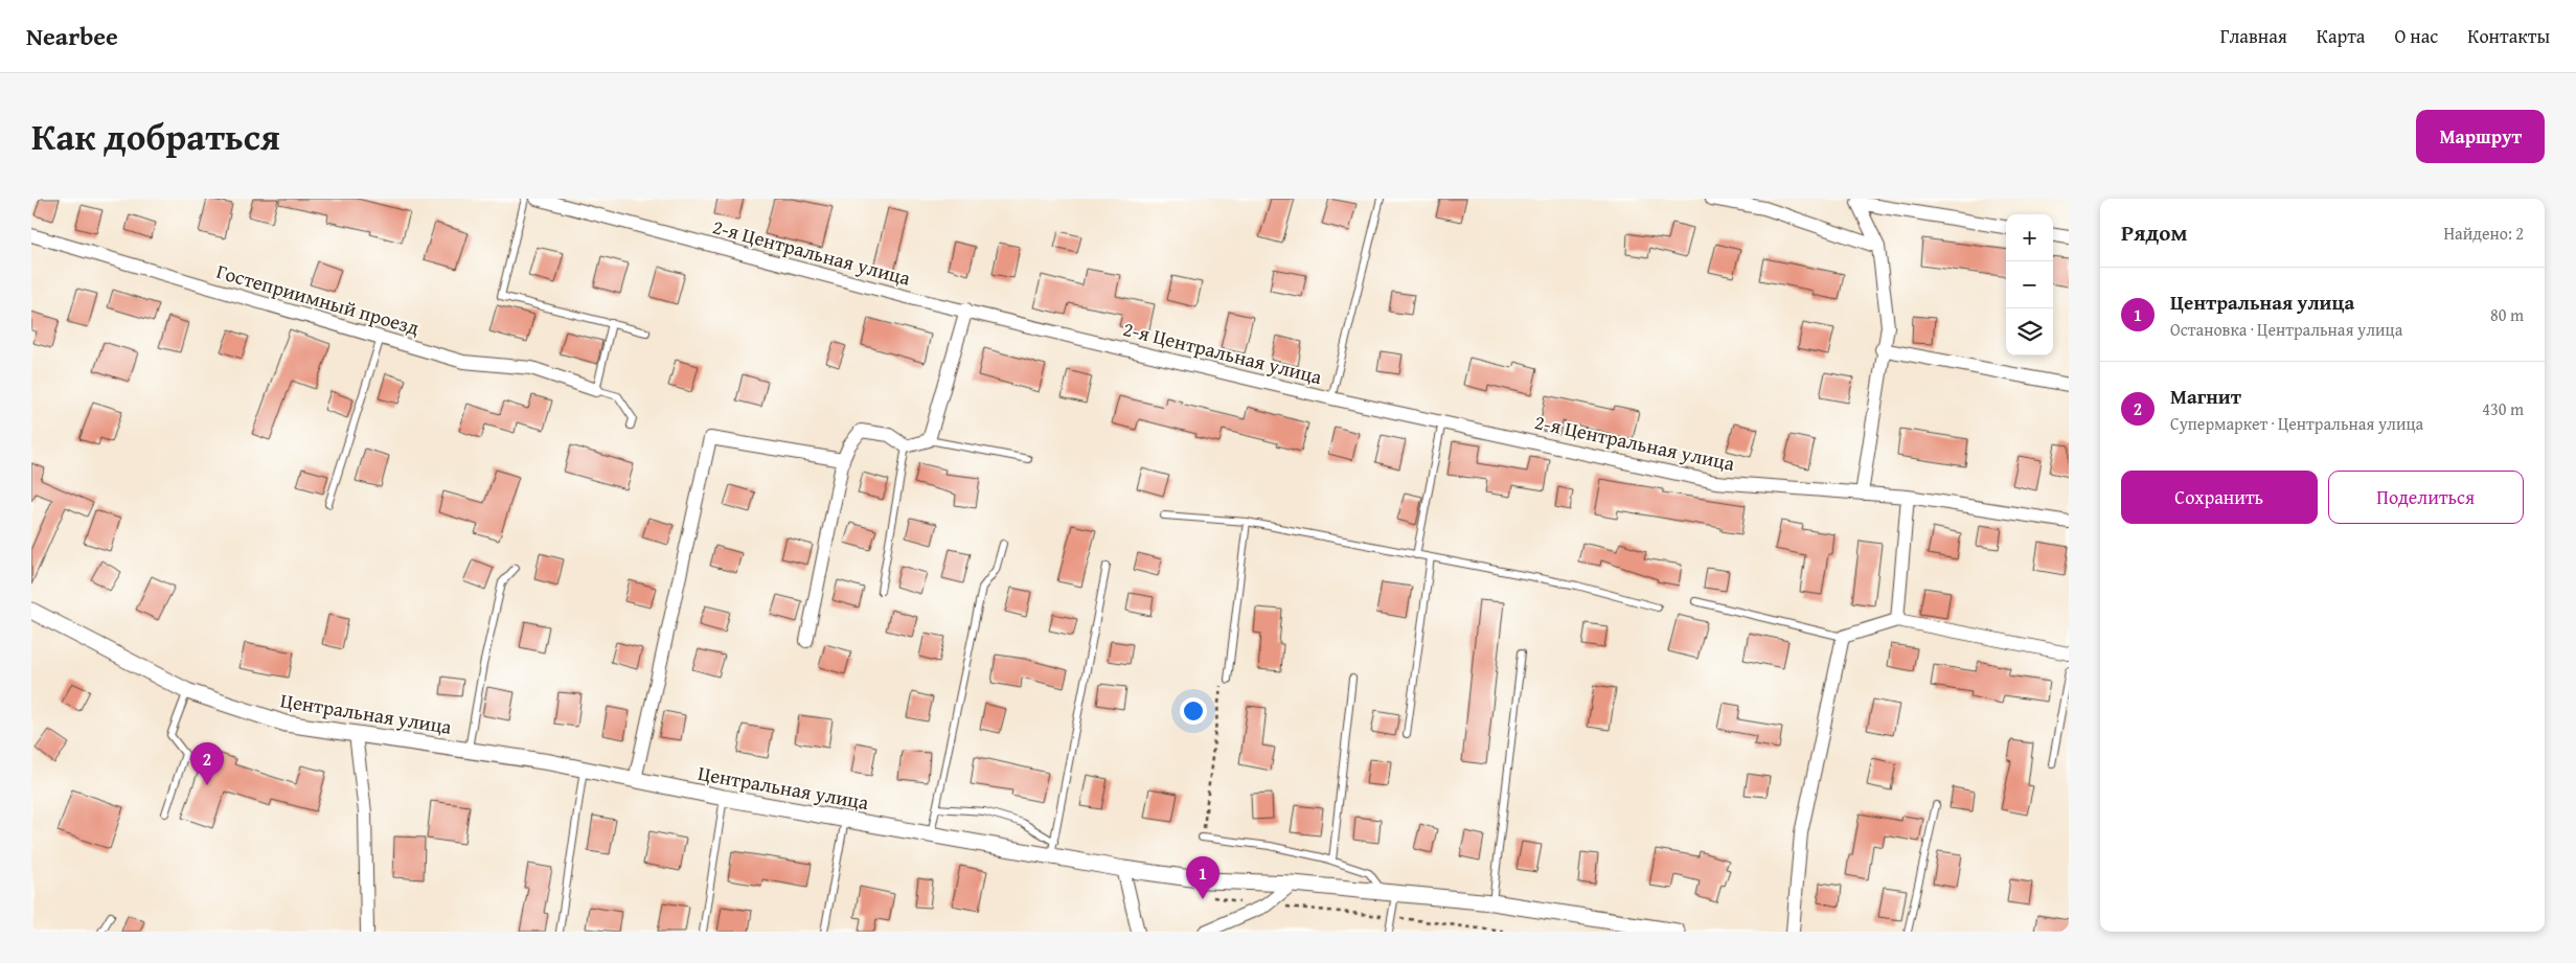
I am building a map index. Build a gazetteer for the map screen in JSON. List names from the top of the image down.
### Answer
{
  "streets": {
    "street": ["2-я Центральная улица", "Гостеприимный проезд", "Центральная улица"]
  },
  "page": {
    "header": "Nearbee",
    "nav": [
      "Главная",
      "Карта",
      "О нас",
      "Контакты"
    ],
    "title": "Как добраться",
    "buttons": [
      "Маршрут",
      ["Сохранить", "Поделиться"]
    ],
    "heading": ["Рядом", "Найдено: 2"],
    "map_buttons": ["+", "−"],
    "list": [
      {
        "mark": "1",
        "name": "Центральная улица",
        "note": "Остановка · Центральная улица",
        "value": "80 m"
      },
      {
        "mark": "2",
        "name": "Магнит",
        "note": "Супермаркет · Центральная улица",
        "value": "430 m"
      }
    ],
    "pins": ["2", "1"]
  }
}
